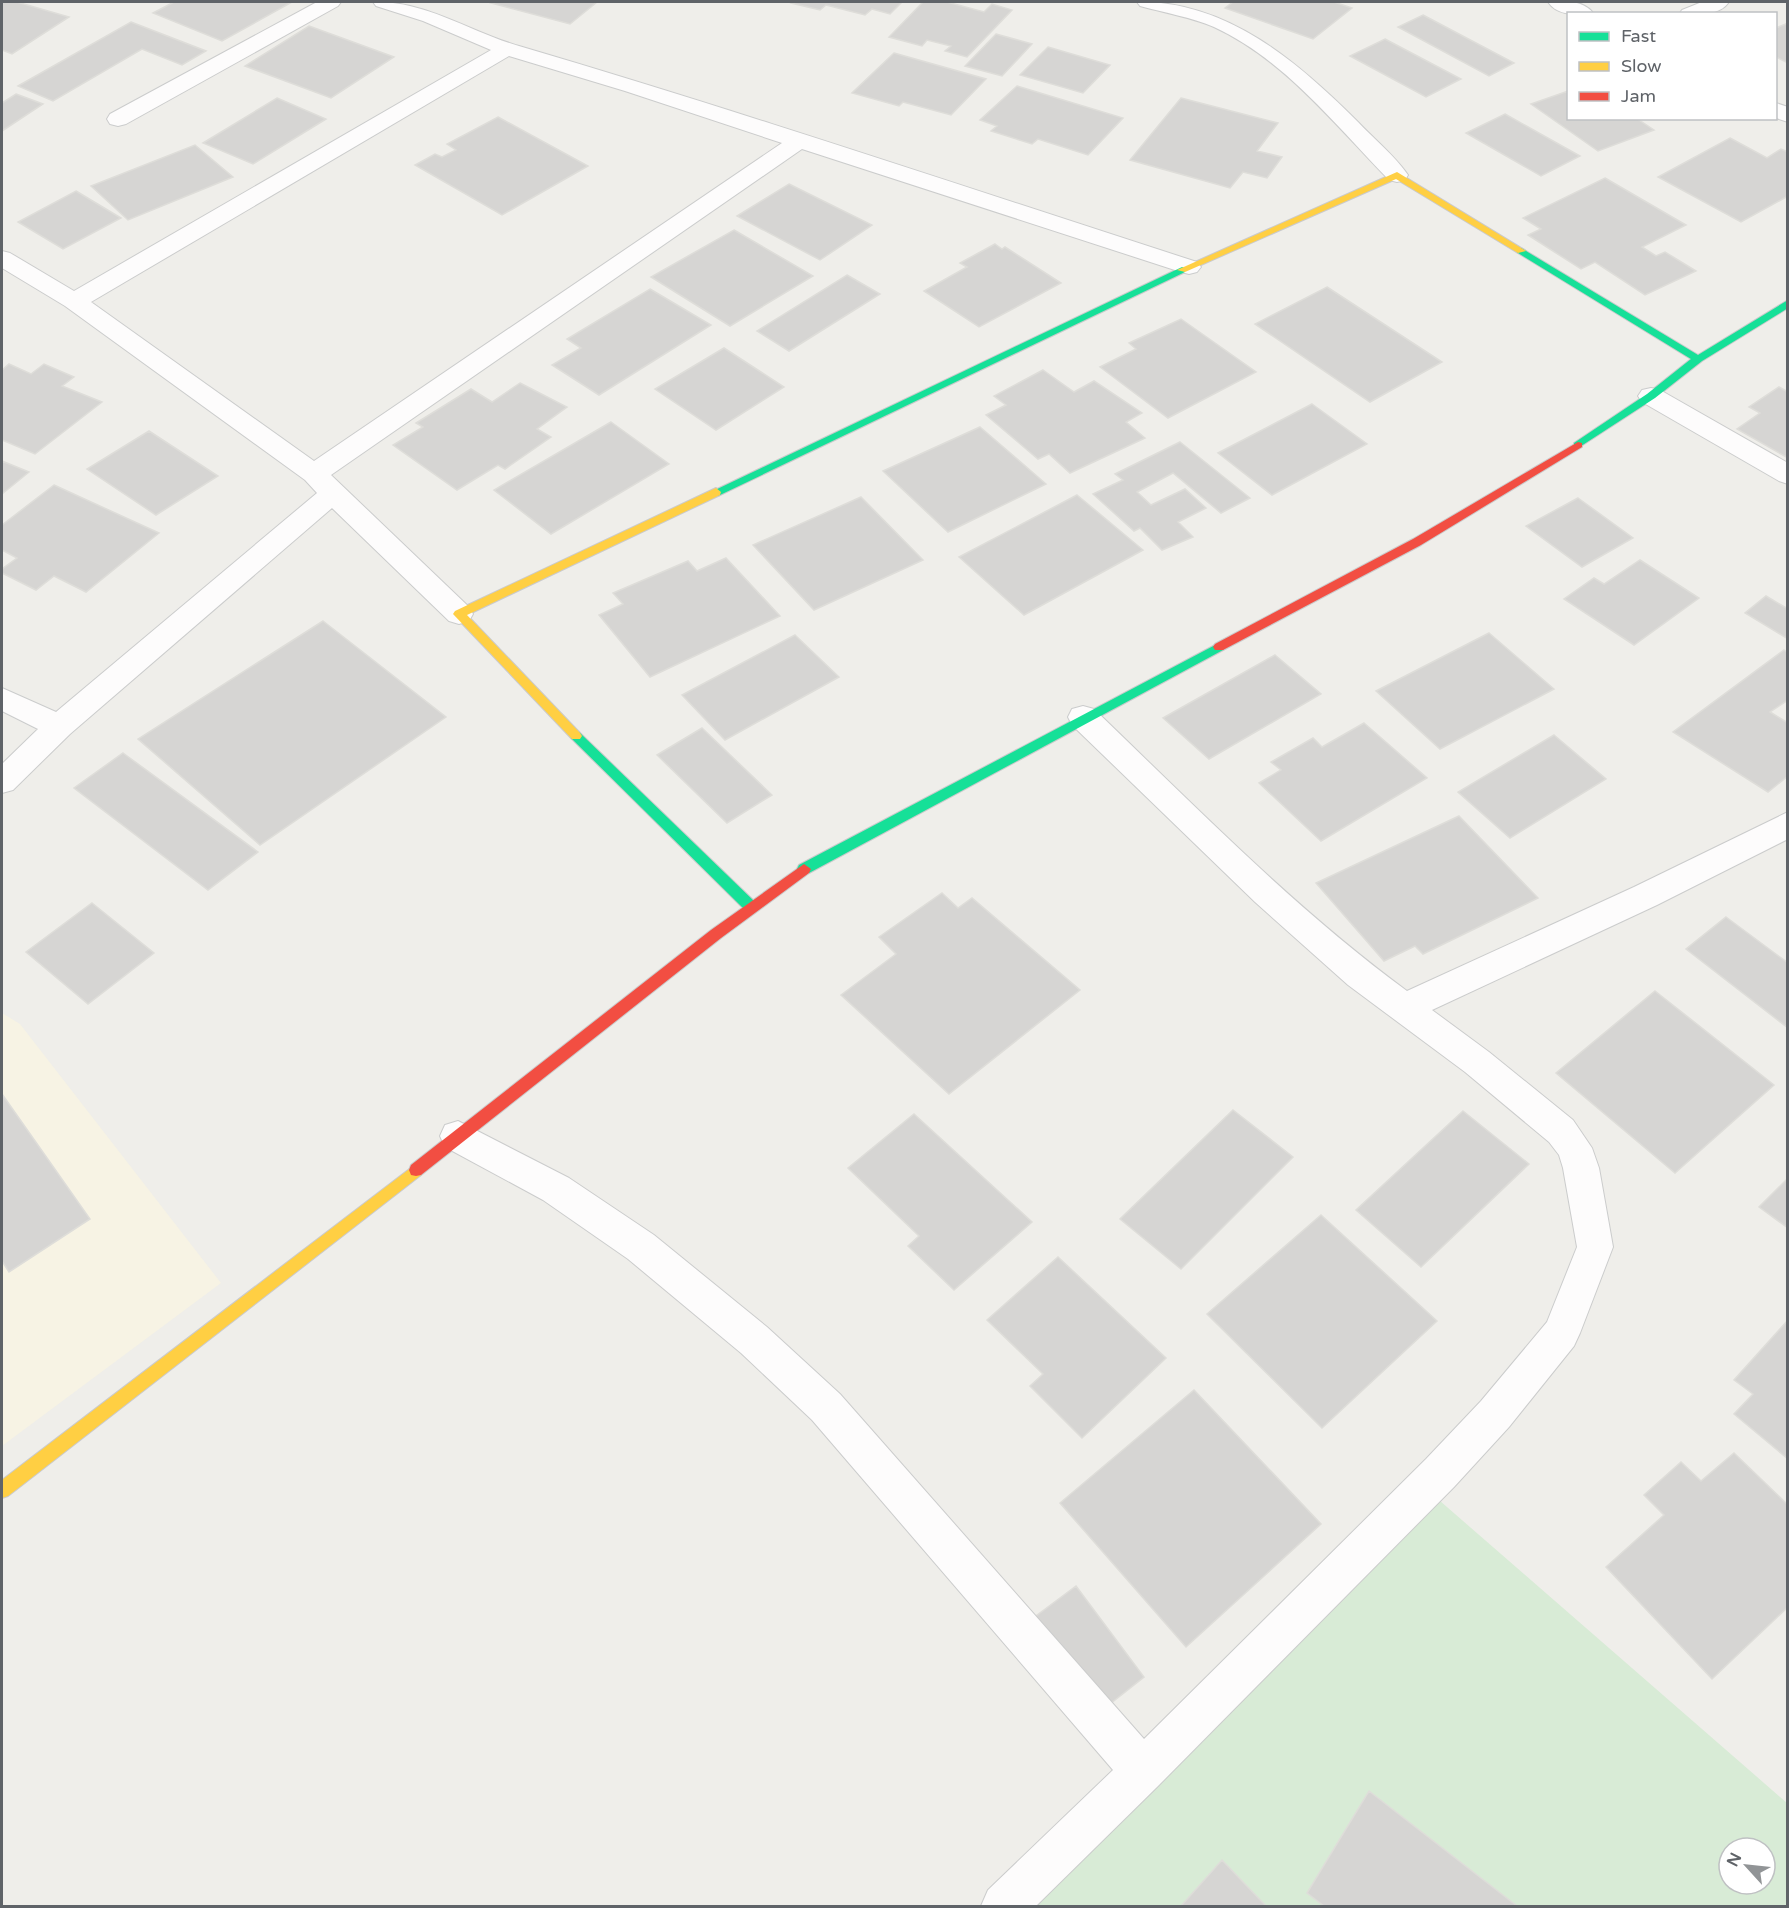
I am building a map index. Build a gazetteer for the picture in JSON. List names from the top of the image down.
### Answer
{
  "legend": ["Fast", "Slow", "Jam"],
  "north": "top left"
}
